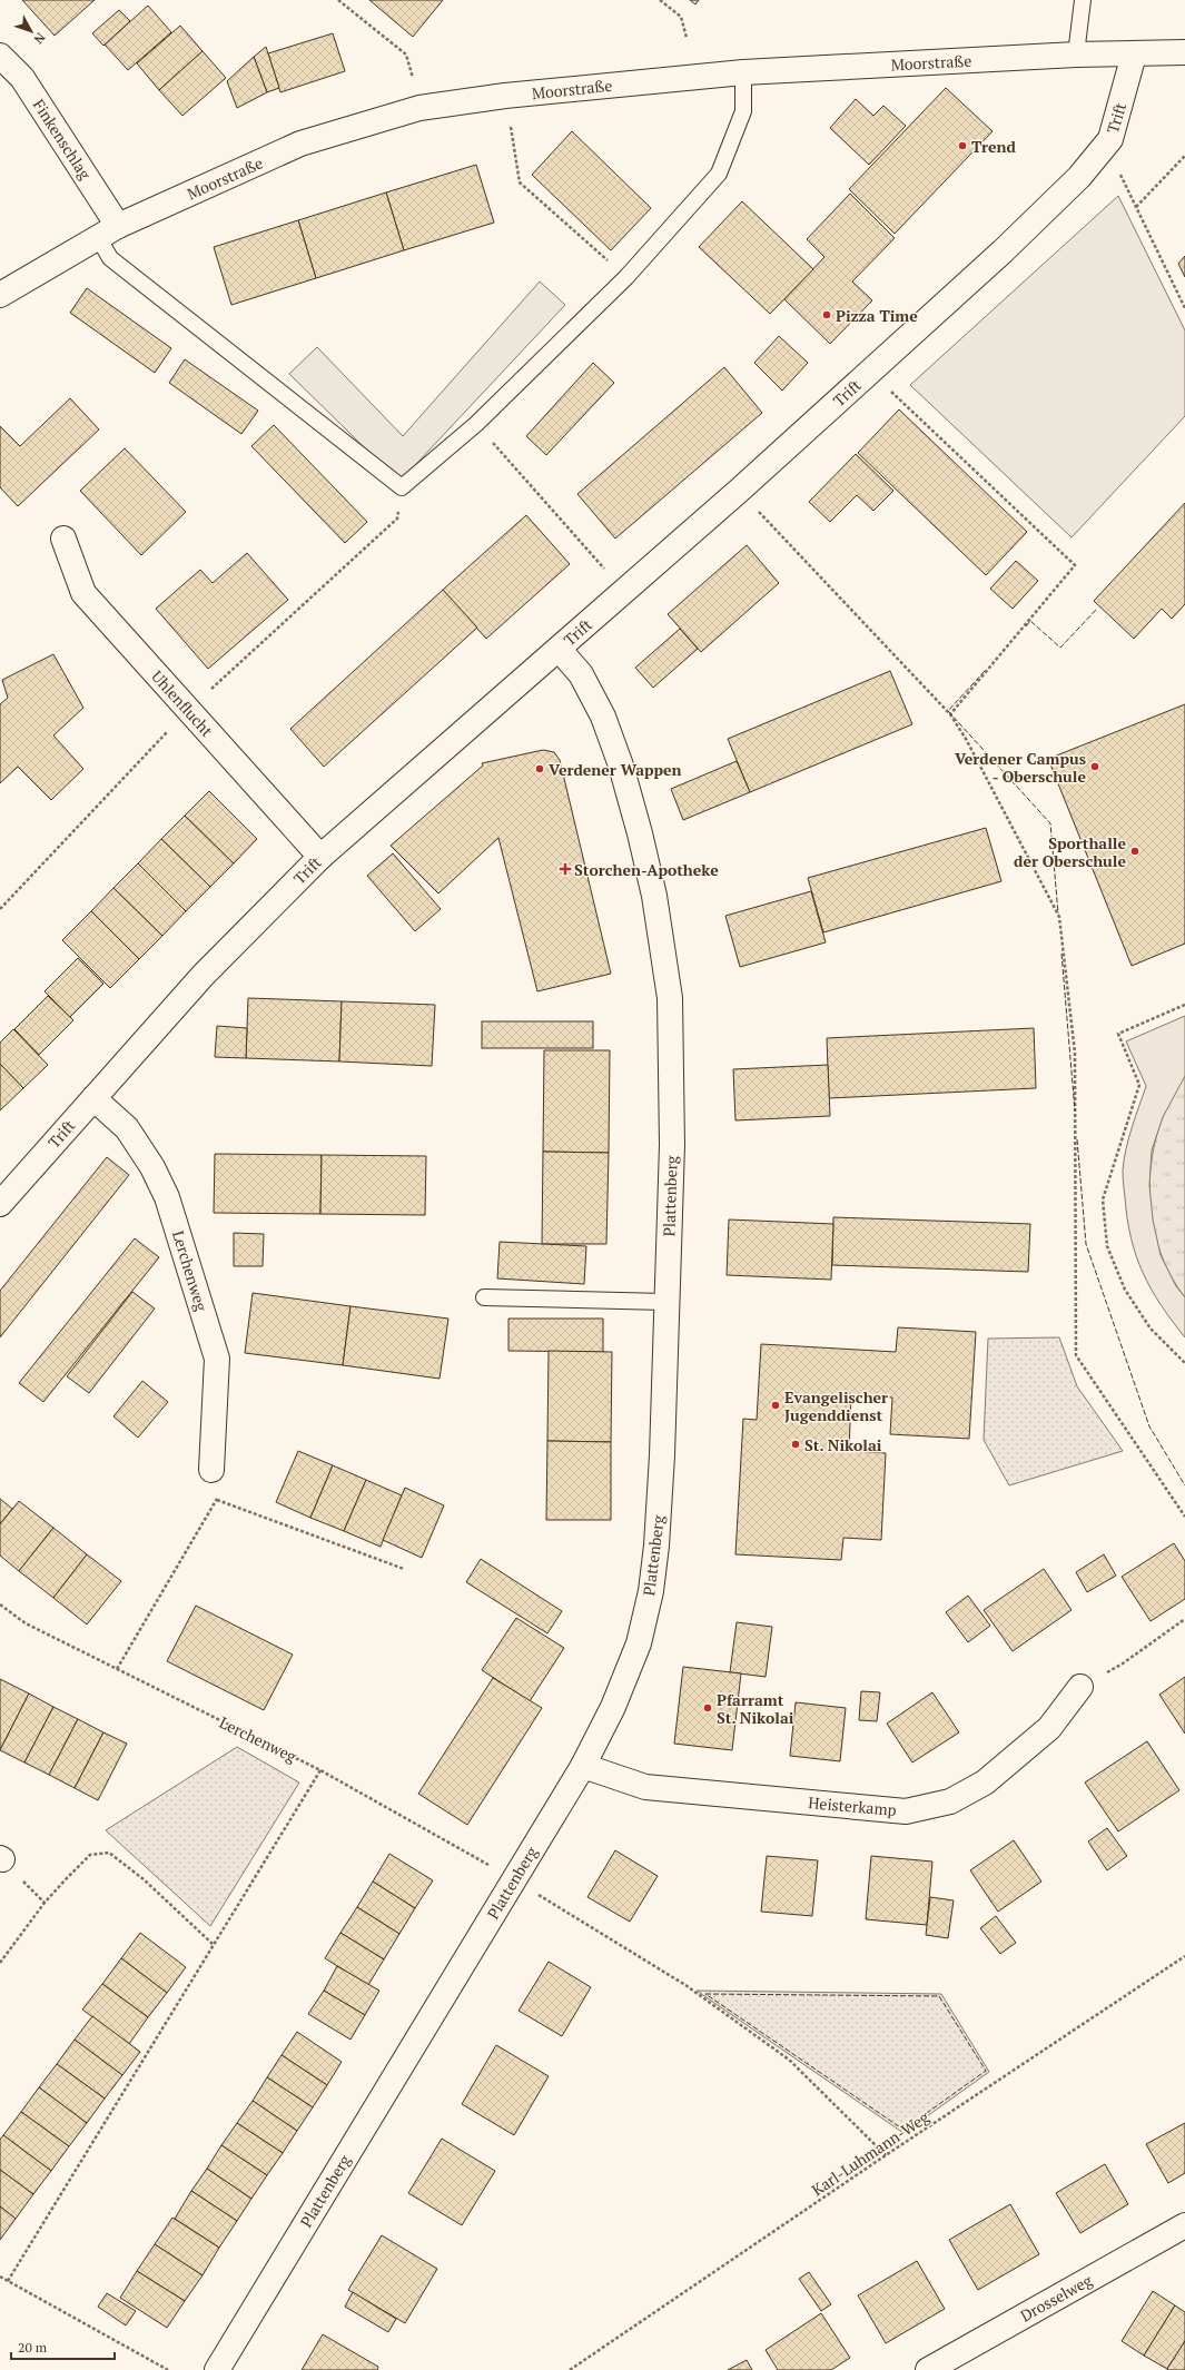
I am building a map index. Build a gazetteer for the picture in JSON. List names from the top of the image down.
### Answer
{
  "streets": {
    "street": [
      "Moorstraße",
      "Trift",
      "Finkenschlag",
      "Uhlenflucht",
      "Plattenberg",
      "Lerchenweg",
      "Heisterkamp",
      "Drosselweg"
    ],
    "path": ["Karl-Luhmann-Weg"]
  },
  "crossings": [
    ["Moorstraße", "Trift"],
    ["Moorstraße", "Finkenschlag"],
    ["Trift", "Uhlenflucht"],
    ["Trift", "Plattenberg"],
    ["Trift", "Lerchenweg"],
    ["Plattenberg", "Lerchenweg"],
    ["Plattenberg", "Heisterkamp"],
    ["Lerchenweg", "Karl-Luhmann-Weg"]
  ],
  "places": {
    "other": [
      "Trend",
      "Pizza Time",
      "Verdener Campus - Oberschule",
      "Verdener Wappen",
      "Sporthalle der Oberschule",
      "Evangelischer Jugenddienst",
      "St. Nikolai",
      "Pfarramt St. Nikolai"
    ],
    "health": ["Storchen-Apotheke"]
  },
  "scale_bar": "20 m",
  "north": "bottom right"
}
